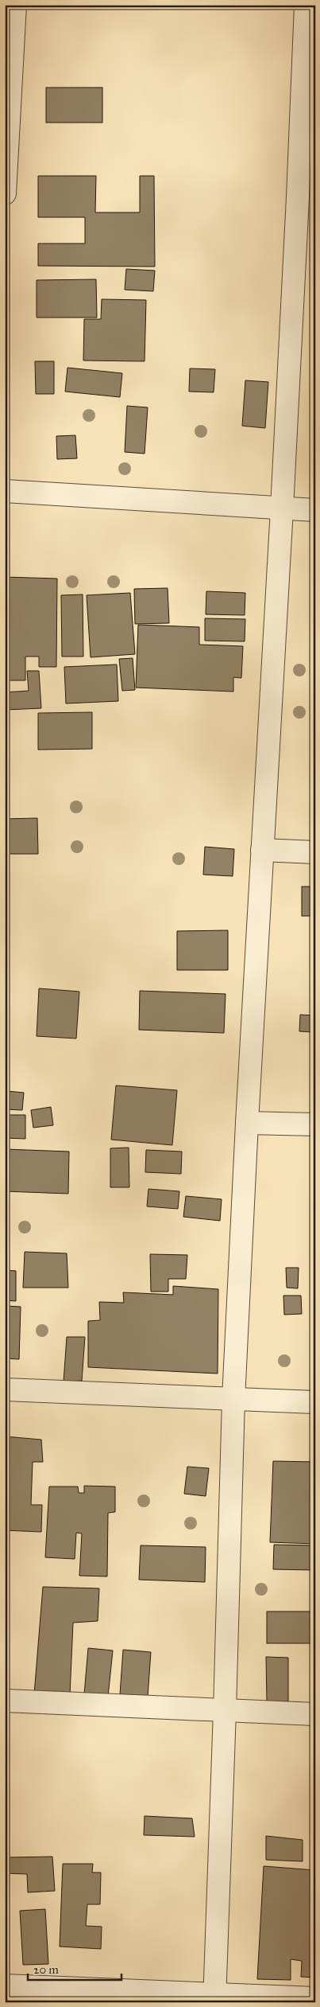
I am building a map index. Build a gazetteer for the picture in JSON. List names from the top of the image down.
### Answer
{
  "scale_bar": "20 m"
}
